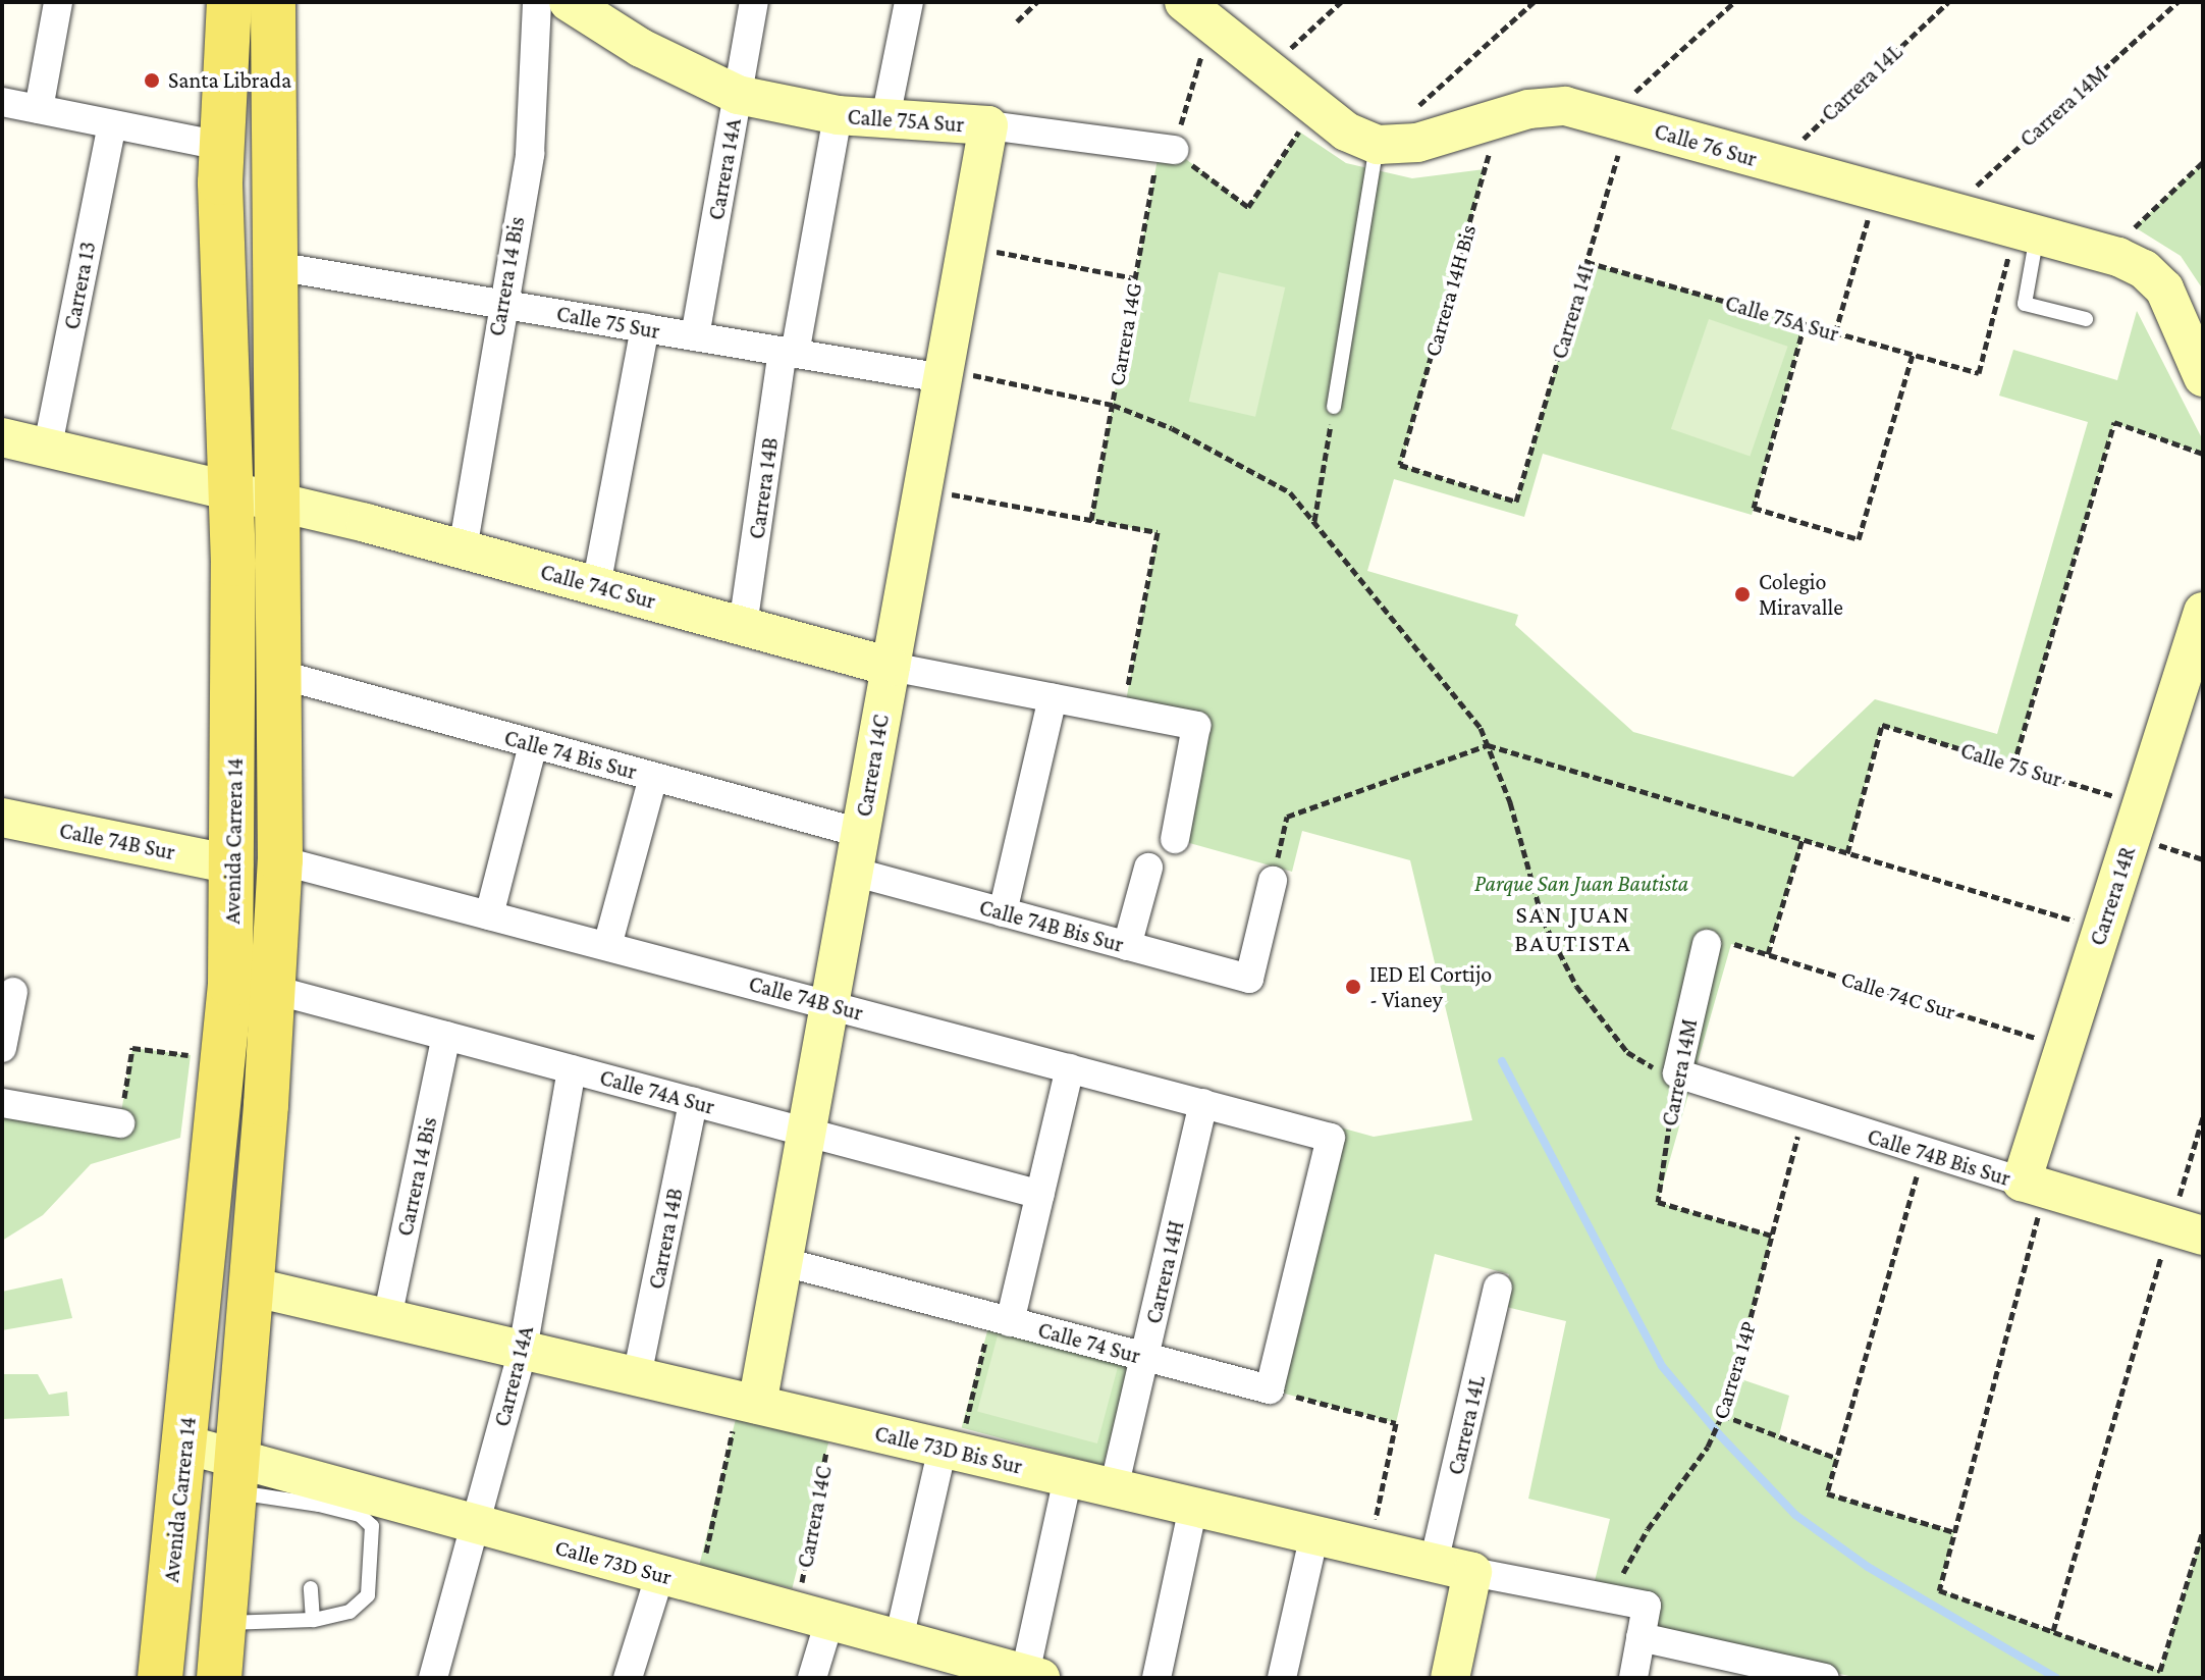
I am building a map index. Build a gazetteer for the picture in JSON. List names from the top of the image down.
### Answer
{
  "streets": {
    "main road": ["Avenida Carrera 14"],
    "street": [
      "Carrera 14L",
      "Carrera 14M",
      "Calle 75A Sur",
      "Calle 76 Sur",
      "Carrera 14A",
      "Carrera 14 Bis",
      "Carrera 13",
      "Calle 75 Sur",
      "Carrera 14B",
      "Calle 74C Sur",
      "Calle 74 Bis Sur",
      "Carrera 14C",
      "Calle 74B Sur",
      "Carrera 14R",
      "Calle 74B Bis Sur",
      "Calle 74A Sur",
      "Carrera 14H",
      "Calle 74 Sur",
      "Calle 73D Bis Sur",
      "Calle 73D Sur"
    ],
    "path": [
      "Carrera 14H Bis",
      "Carrera 14I",
      "Carrera 14G",
      "Carrera 14P"
    ]
  },
  "crossings": [
    ["Carrera 14L", "Calle 76 Sur"],
    ["Carrera 14L", "Calle 73D Bis Sur"],
    ["Carrera 14M", "Calle 76 Sur"],
    ["Carrera 14M", "Calle 74C Sur"],
    ["Carrera 14M", "Calle 74B Bis Sur"],
    ["Carrera 14M", "Carrera 14P"],
    ["Calle 75A Sur", "Calle 76 Sur"],
    ["Calle 75A Sur", "Carrera 14A"],
    ["Calle 75A Sur", "Carrera 14I"],
    ["Calle 75A Sur", "Carrera 14G"],
    ["Calle 75A Sur", "Carrera 14B"],
    ["Calle 75A Sur", "Carrera 14C"],
    ["Calle 76 Sur", "Carrera 14H Bis"],
    ["Calle 76 Sur", "Carrera 14I"],
    ["Calle 76 Sur", "Carrera 14G"],
    ["Carrera 14A", "Calle 75 Sur"],
    ["Carrera 14A", "Calle 74A Sur"],
    ["Carrera 14A", "Calle 73D Bis Sur"],
    ["Carrera 14A", "Calle 73D Sur"],
    ["Carrera 14 Bis", "Calle 75 Sur"],
    ["Carrera 14 Bis", "Calle 74C Sur"],
    ["Carrera 14 Bis", "Calle 74A Sur"],
    ["Carrera 14 Bis", "Calle 73D Bis Sur"],
    ["Carrera 13", "Calle 74C Sur"],
    ["Carrera 14H Bis", "Carrera 14I"],
    ["Calle 75 Sur", "Carrera 14B"],
    ["Calle 75 Sur", "Carrera 14C"],
    ["Calle 75 Sur", "Avenida Carrera 14"],
    ["Calle 75 Sur", "Carrera 14R"],
    ["Carrera 14B", "Calle 74C Sur"],
    ["Carrera 14B", "Calle 74A Sur"],
    ["Carrera 14B", "Calle 73D Bis Sur"],
    ["Calle 74C Sur", "Carrera 14C"],
    ["Calle 74C Sur", "Avenida Carrera 14"],
    ["Calle 74C Sur", "Carrera 14R"],
    ["Calle 74 Bis Sur", "Carrera 14C"],
    ["Calle 74 Bis Sur", "Avenida Carrera 14"],
    ["Carrera 14C", "Calle 74B Sur"],
    ["Carrera 14C", "Calle 74B Bis Sur"],
    ["Carrera 14C", "Calle 74A Sur"],
    ["Carrera 14C", "Calle 74 Sur"],
    ["Carrera 14C", "Calle 73D Bis Sur"],
    ["Carrera 14C", "Calle 73D Sur"],
    ["Calle 74B Sur", "Avenida Carrera 14"],
    ["Calle 74B Sur", "Carrera 14H"],
    ["Calle 74B Sur", "Calle 74 Sur"],
    ["Avenida Carrera 14", "Calle 74A Sur"],
    ["Avenida Carrera 14", "Calle 73D Bis Sur"],
    ["Avenida Carrera 14", "Calle 73D Sur"],
    ["Carrera 14R", "Calle 74B Bis Sur"],
    ["Calle 74B Bis Sur", "Carrera 14P"],
    ["Carrera 14H", "Calle 74 Sur"],
    ["Carrera 14H", "Calle 73D Bis Sur"],
    ["Carrera 14P", "Calle 73D Bis Sur"]
  ],
  "districts": ["SAN JUAN BAUTISTA"],
  "parks": ["Parque San Juan Bautista"],
  "places": ["Santa Librada", "Colegio Miravalle", "IED El Cortijo - Vianey"]
}
